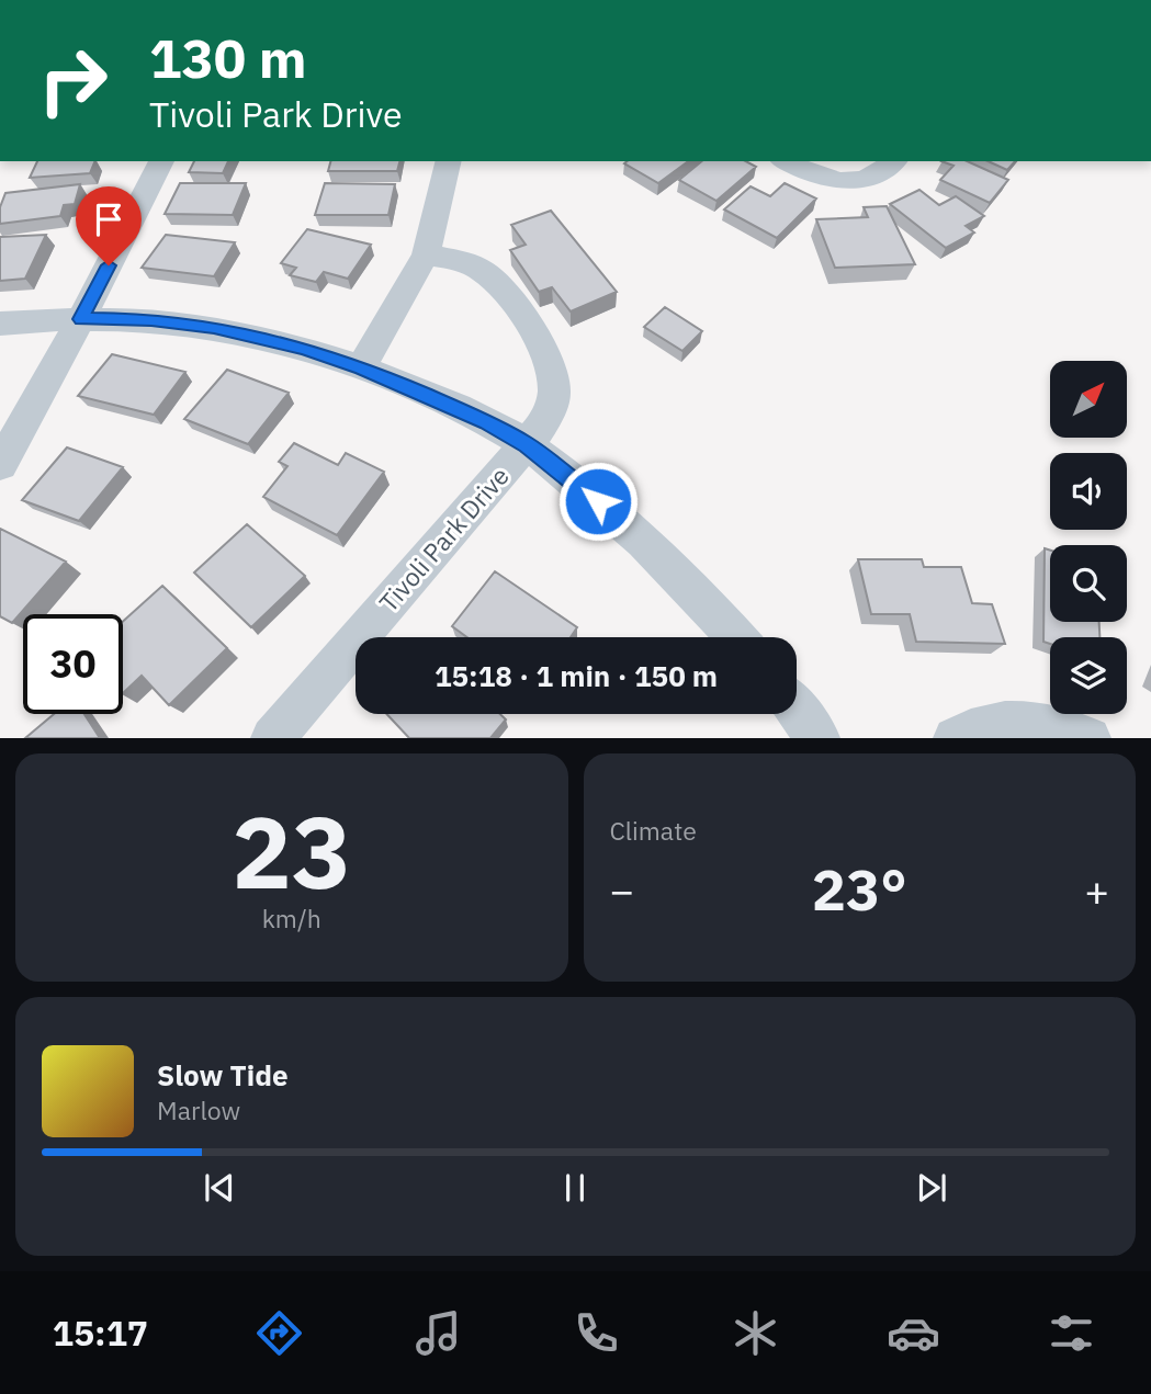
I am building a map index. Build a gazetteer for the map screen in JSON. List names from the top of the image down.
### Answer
{
  "streets": {
    "street": ["Tivoli Park Drive"]
  },
  "north": "top right",
  "page": {
    "turn": ["130 m", "Tivoli Park Drive"],
    "limit": "30",
    "trip": "15:18 · 1 min · 150 m",
    "tile": [
      ["23", "km/h"],
      "Climate"
    ],
    "heat": ["−", "23°", "+"],
    "song": ["Slow Tide", "Marlow"],
    "tabs": "15:17"
  }
}
